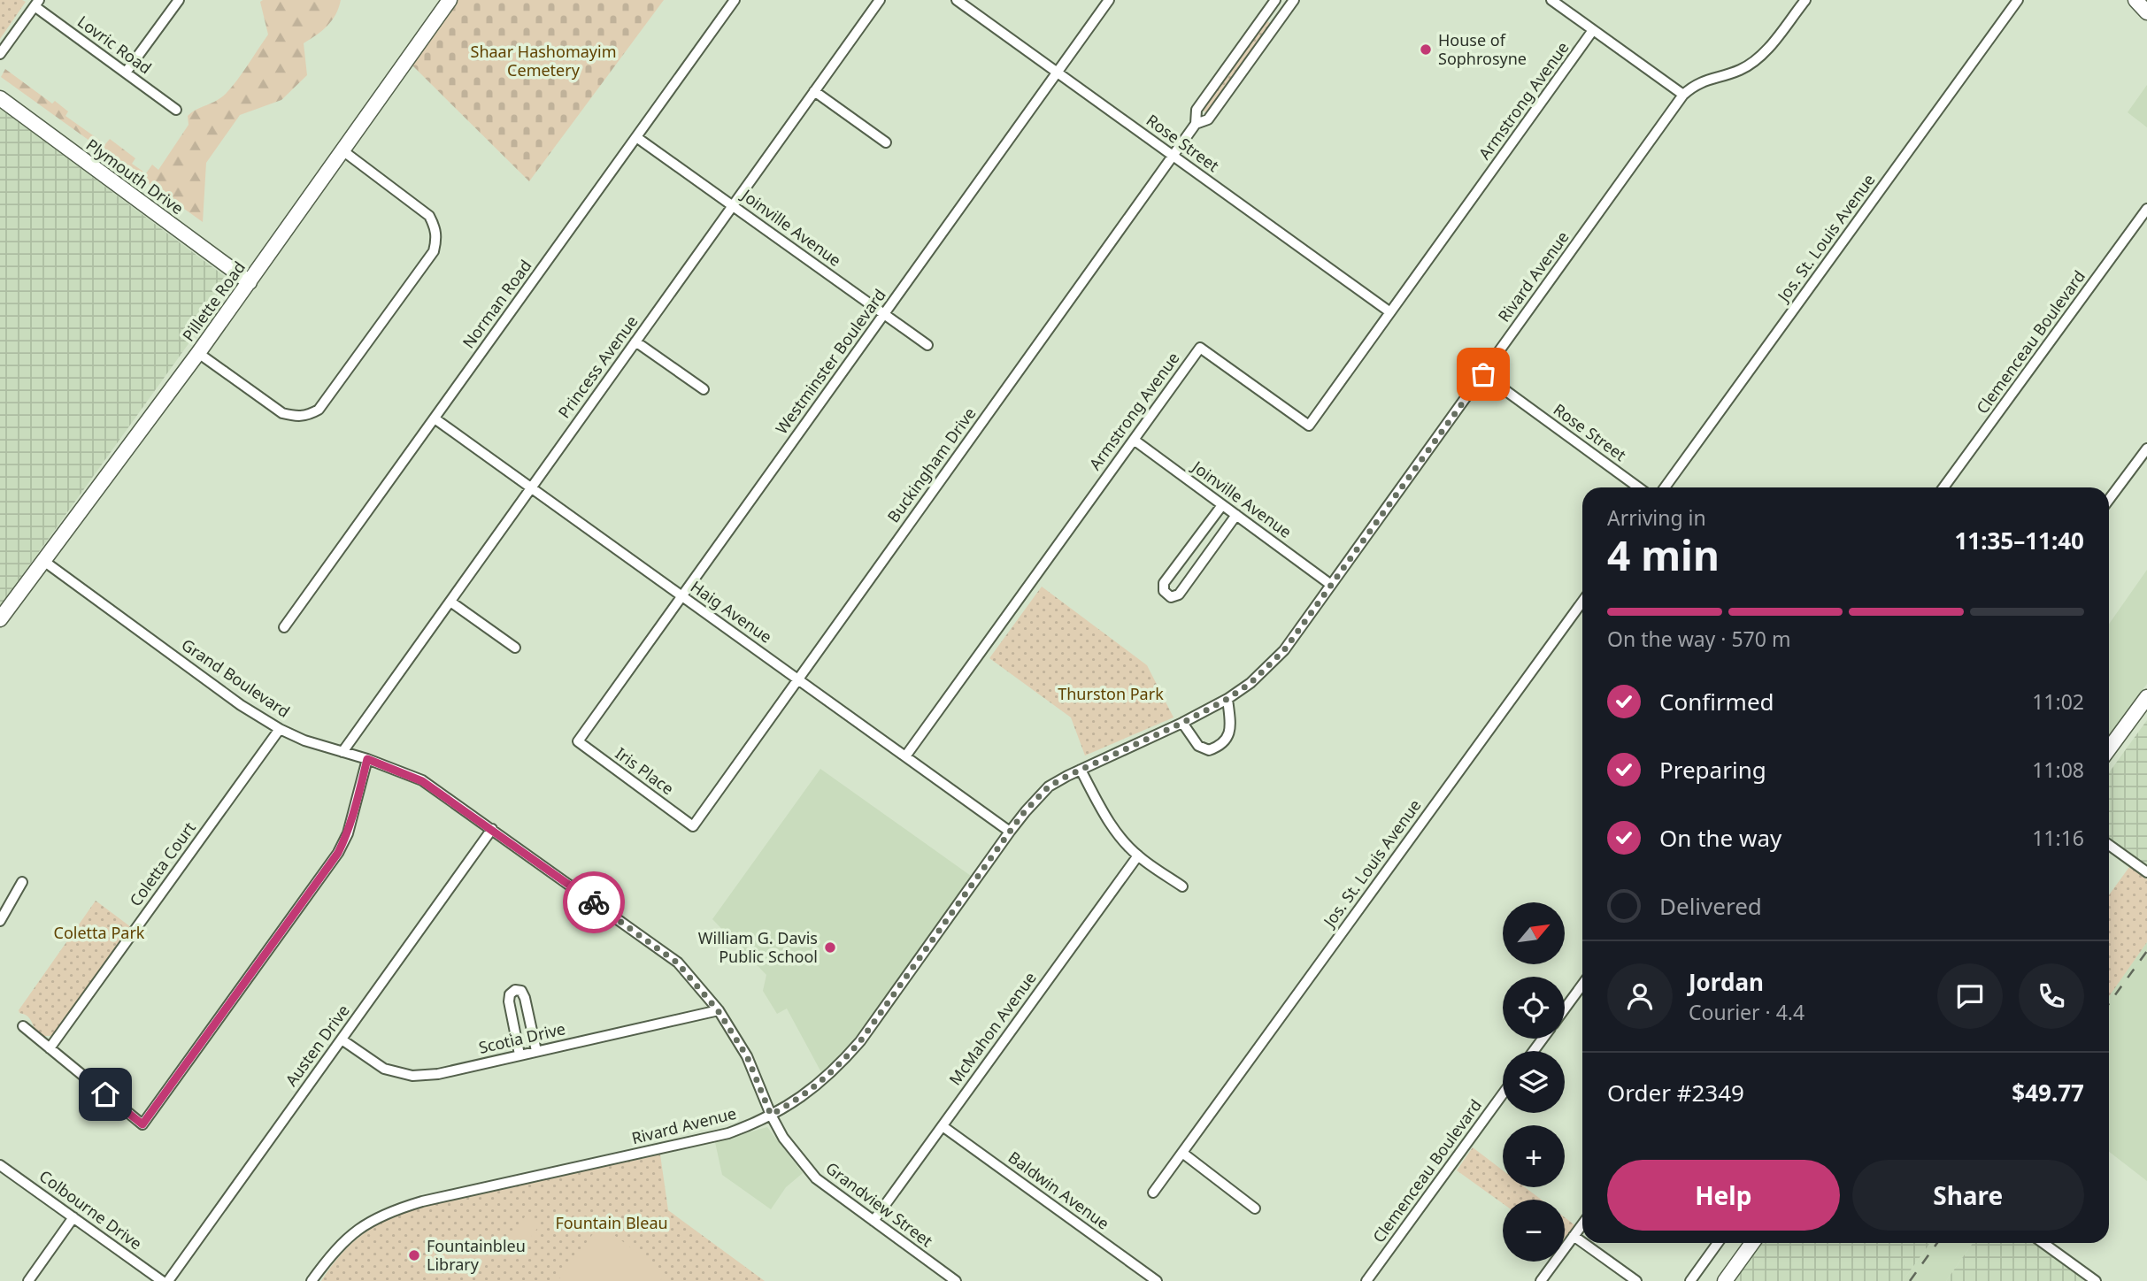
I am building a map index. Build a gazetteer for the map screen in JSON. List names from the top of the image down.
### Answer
{
  "streets": {
    "street": [
      "Lovric Road",
      "Armstrong Avenue",
      "Rose Street",
      "Plymouth Drive",
      "Joinville Avenue",
      "Jos. St. Louis Avenue",
      "Rivard Avenue",
      "Pillette Road",
      "Norman Road",
      "Clemenceau Boulevard",
      "Westminster Boulevard",
      "Princess Avenue",
      "Buckingham Drive",
      "Haig Avenue",
      "Grand Boulevard",
      "Iris Place",
      "Coletta Court",
      "McMahon Avenue",
      "Scotia Drive",
      "Austen Drive",
      "Baldwin Avenue",
      "Grandview Street",
      "Colbourne Drive"
    ]
  },
  "crossings": [
    ["Armstrong Avenue", "Rose Street"],
    ["Armstrong Avenue", "Joinville Avenue"],
    ["Armstrong Avenue", "Haig Avenue"],
    ["Rose Street", "Rivard Avenue"],
    ["Rose Street", "Westminster Boulevard"],
    ["Rose Street", "Buckingham Drive"],
    ["Plymouth Drive", "Pillette Road"],
    ["Joinville Avenue", "Rivard Avenue"],
    ["Joinville Avenue", "Norman Road"],
    ["Joinville Avenue", "Westminster Boulevard"],
    ["Joinville Avenue", "Princess Avenue"],
    ["Rivard Avenue", "Haig Avenue"],
    ["Rivard Avenue", "Grand Boulevard"],
    ["Rivard Avenue", "Grandview Street"],
    ["Pillette Road", "Grand Boulevard"],
    ["Norman Road", "Haig Avenue"],
    ["Westminster Boulevard", "Haig Avenue"],
    ["Westminster Boulevard", "Iris Place"],
    ["Princess Avenue", "Haig Avenue"],
    ["Princess Avenue", "Grand Boulevard"],
    ["Buckingham Drive", "Haig Avenue"],
    ["Buckingham Drive", "Iris Place"],
    ["Grand Boulevard", "Coletta Court"],
    ["Grand Boulevard", "Scotia Drive"],
    ["Grand Boulevard", "Austen Drive"],
    ["Grand Boulevard", "Grandview Street"],
    ["McMahon Avenue", "Baldwin Avenue"],
    ["McMahon Avenue", "Grandview Street"],
    ["Scotia Drive", "Austen Drive"]
  ],
  "parks": [
    "Shaar Hashomayim Cemetery",
    "Thurston Park",
    "Coletta Park",
    "Fountain Bleau"
  ],
  "places": ["House of Sophrosyne", "William G. Davis Public School", "Fountainbleu Library"],
  "north": "top right",
  "page": {
    "heading": ["4 min", "Arriving in", "11:35–11:40"],
    "panel": [
      "Jordan",
      "Courier · 4.4",
      "Order #2349",
      "$49.77"
    ],
    "bar": "On the way · 570 m",
    "list": [
      ["Confirmed", "11:02"],
      ["Preparing", "11:08"],
      ["On the way", "11:16"],
      "Delivered"
    ],
    "map_buttons": ["+", "−"],
    "buttons": ["Help", "Share"]
  }
}
